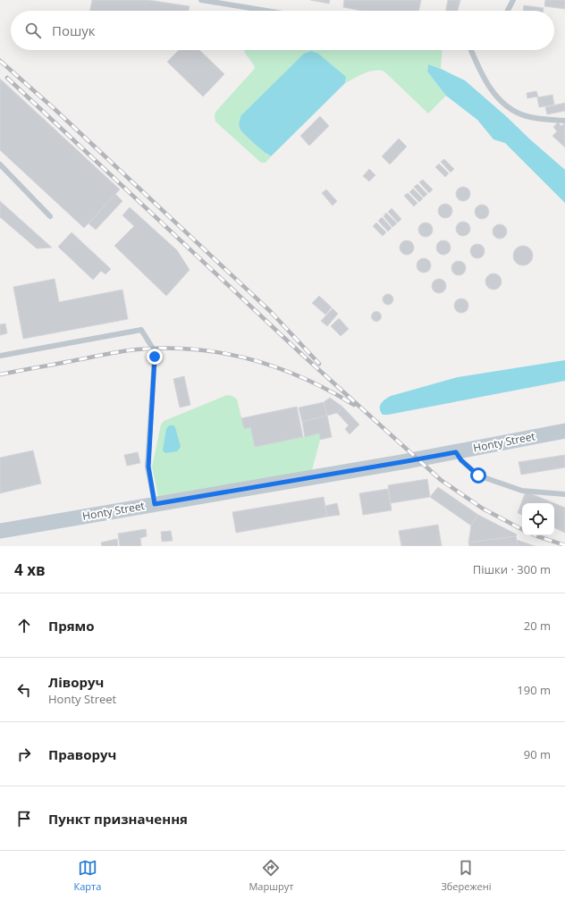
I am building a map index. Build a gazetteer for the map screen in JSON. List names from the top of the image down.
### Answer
{
  "streets": {
    "street": ["Honty Street"]
  },
  "page": {
    "search": "Пошук",
    "heading": ["4 хв", "Пішки · 300 m"],
    "list": [
      ["Прямо", "20 m"],
      ["Ліворуч", "Honty Street", "190 m"],
      ["Праворуч", "90 m"],
      "Пункт призначення"
    ],
    "nav": ["Карта", "Маршрут", "Збережені"]
  }
}
